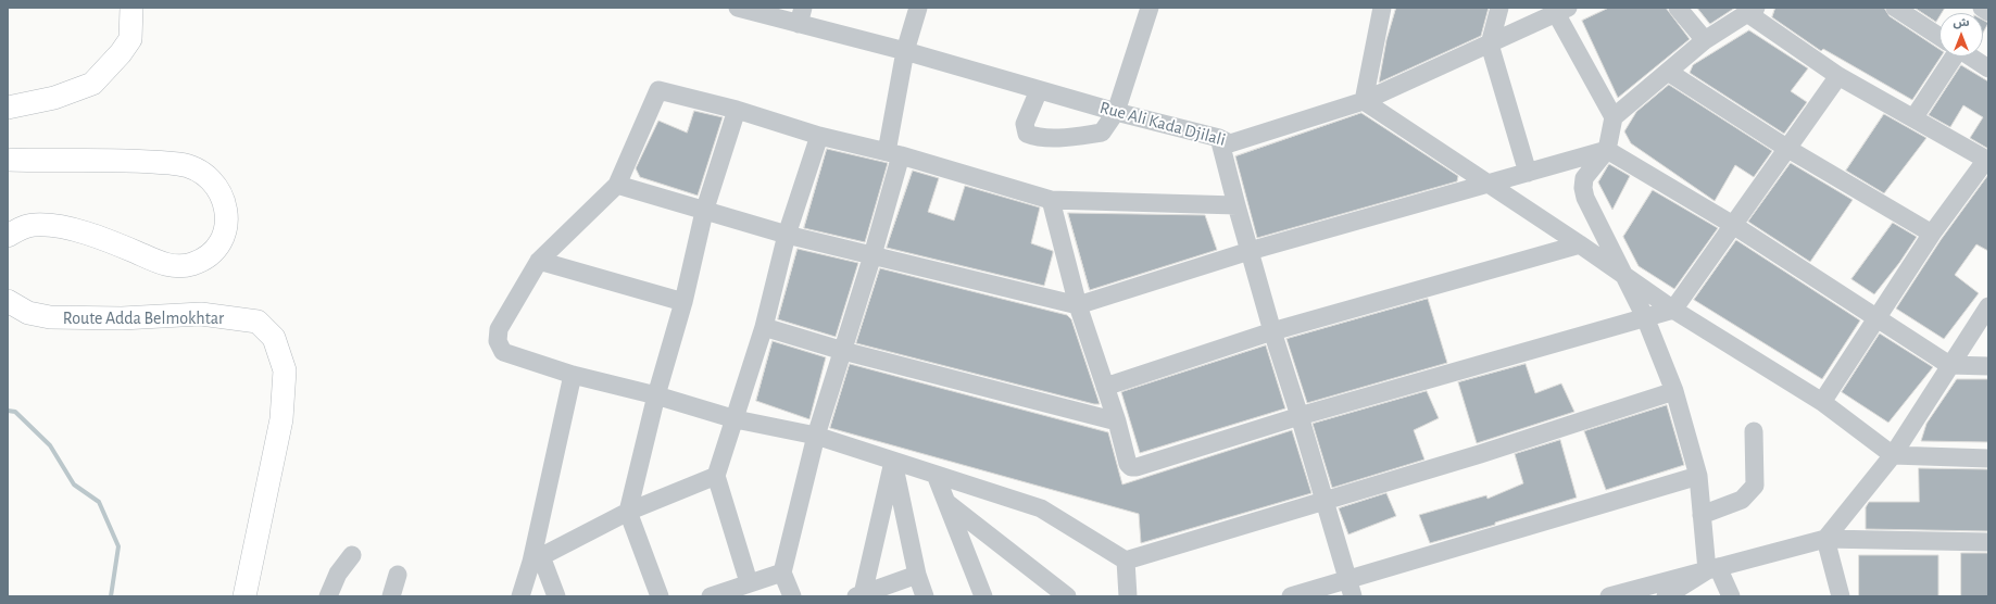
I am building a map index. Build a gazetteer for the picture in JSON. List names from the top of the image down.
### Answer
{
  "streets": {
    "main road": ["Route Adda Belmokhtar"],
    "street": ["Rue Ali Kada Djilali"]
  },
  "north": "top"
}
